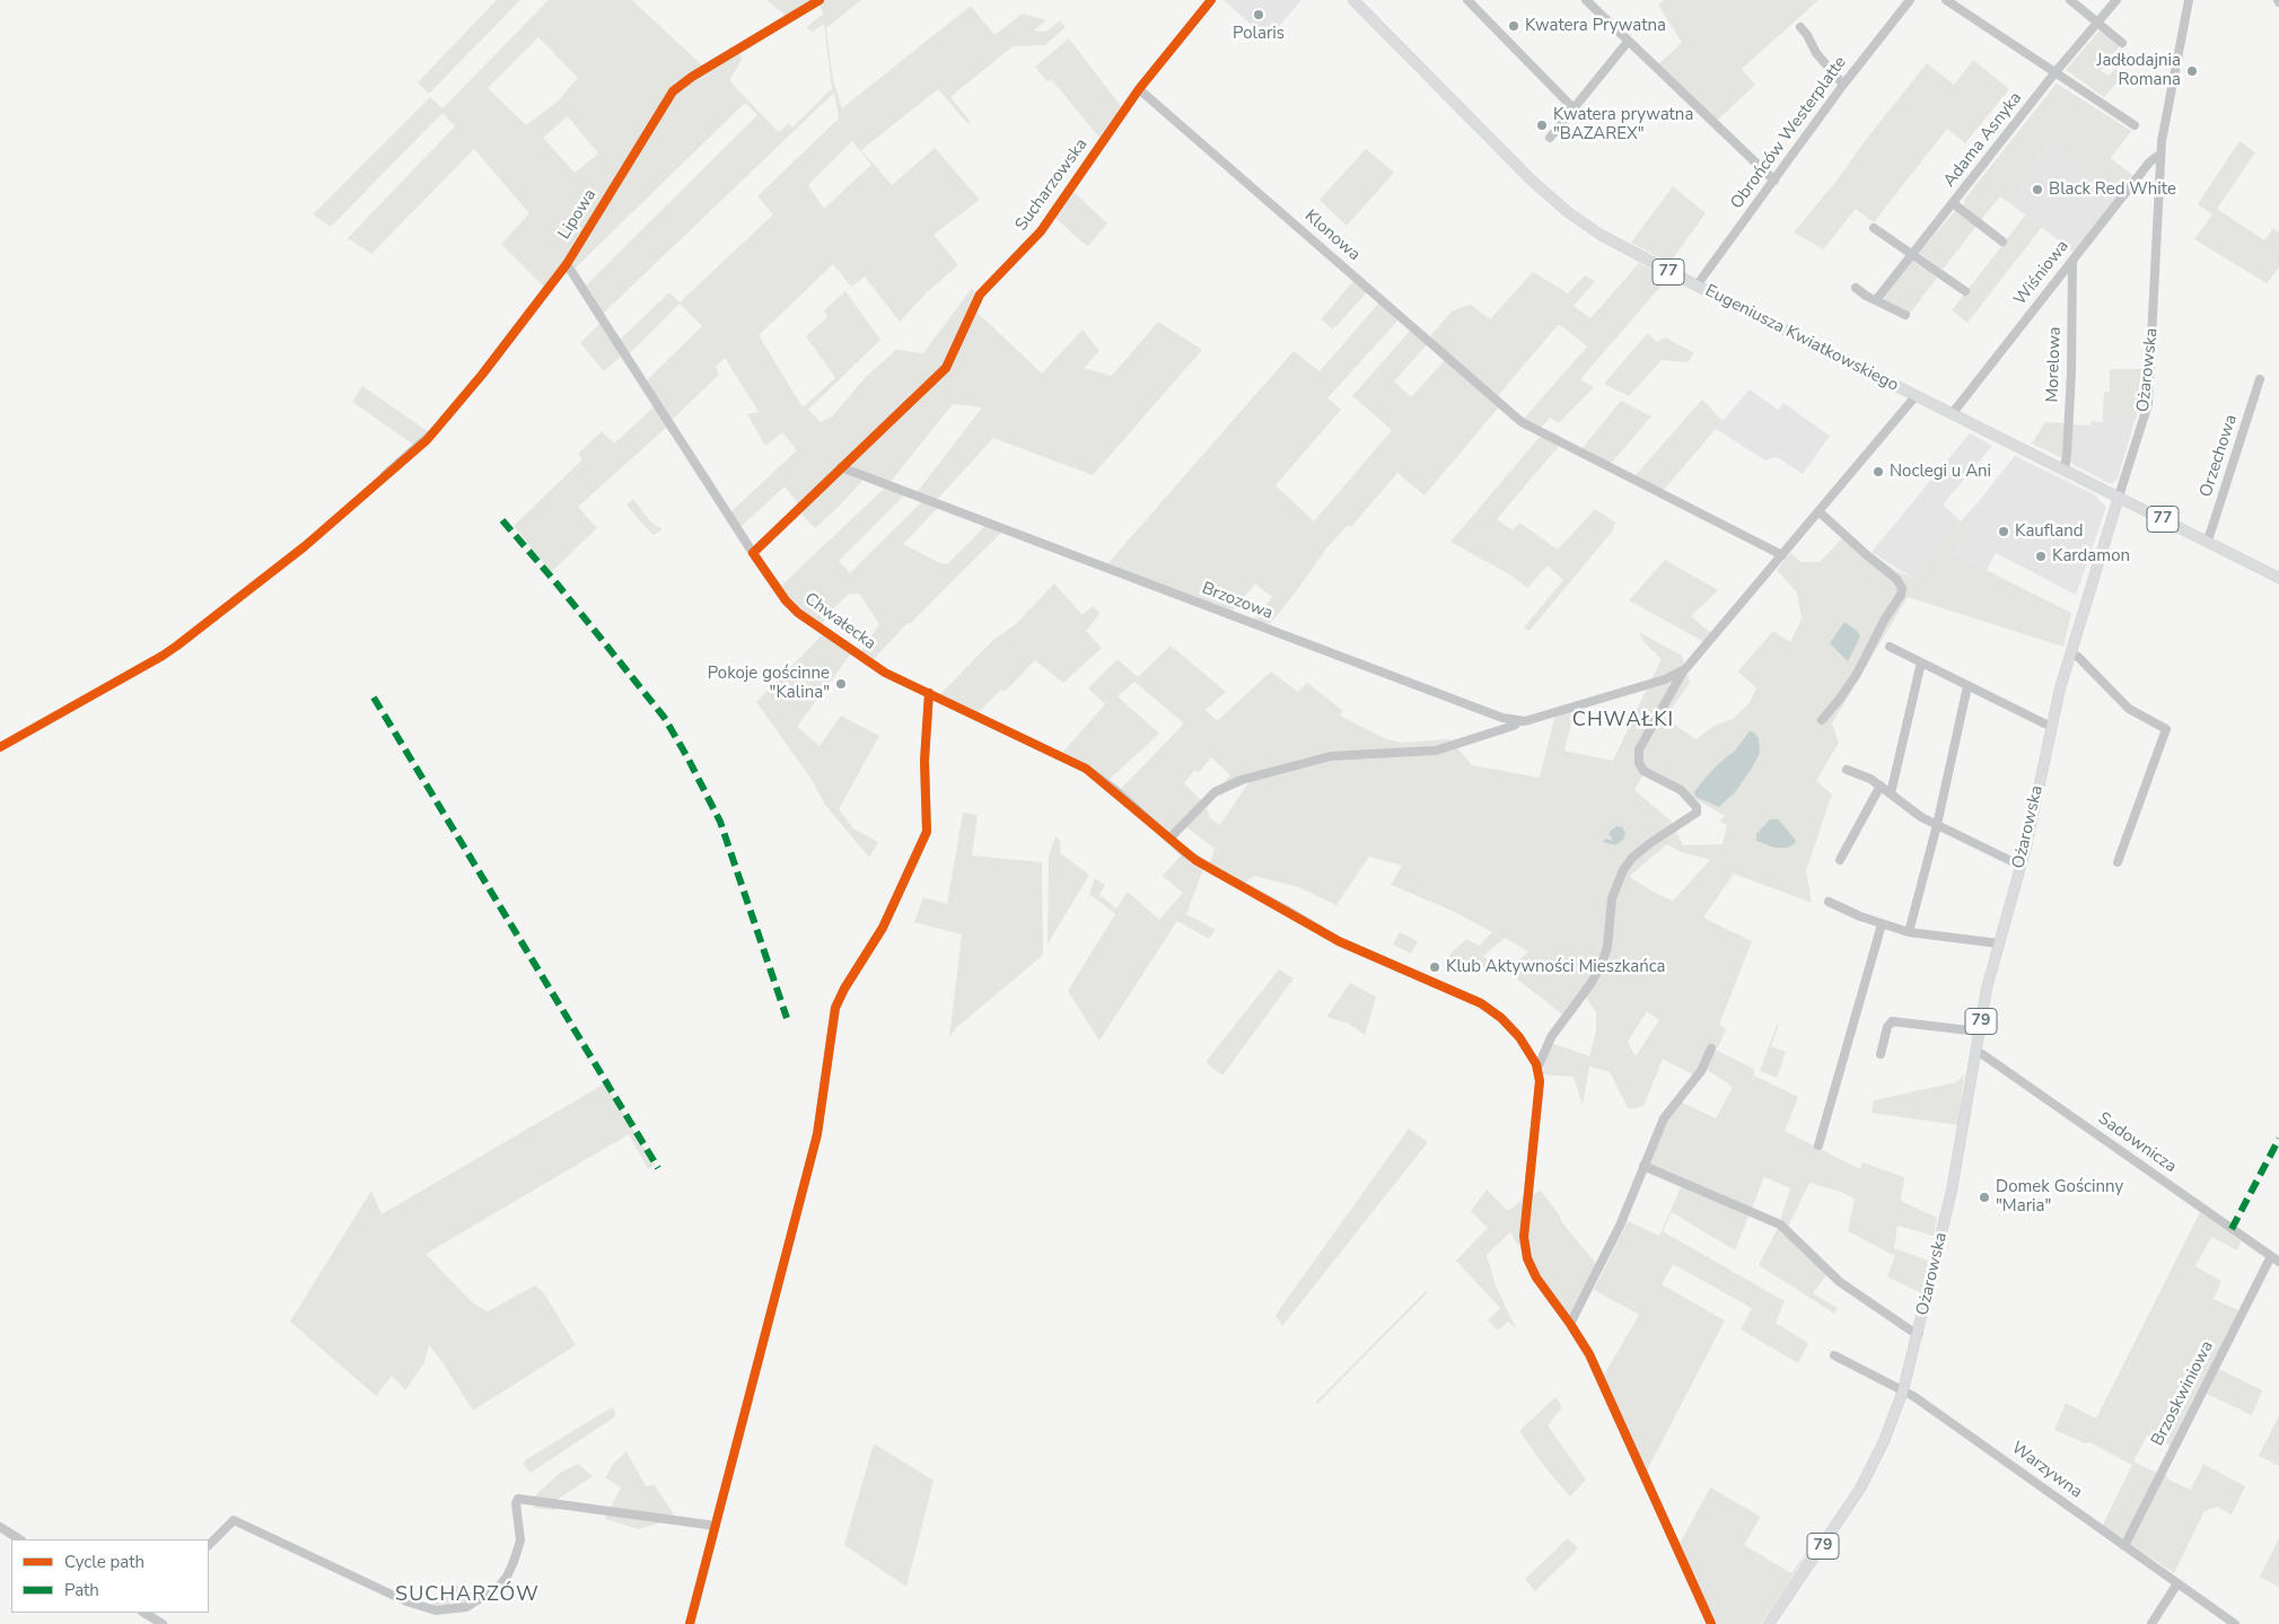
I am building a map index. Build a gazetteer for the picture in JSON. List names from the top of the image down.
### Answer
{
  "streets": {
    "main road": [
      "77",
      "Eugeniusza Kwiatkowskiego",
      "Ożarowska",
      "79"
    ],
    "street": [
      "Obrońców Westerplatte",
      "Adama Asnyka",
      "Sucharzowska",
      "Lipowa",
      "Klonowa",
      "Wiśniowa",
      "Morelowa",
      "Orzechowa",
      "Brzozowa",
      "Chwałecka",
      "Sadownicza",
      "Brzoskwiniowa",
      "Warzywna"
    ]
  },
  "crossings": [
    ["Obrońców Westerplatte", "Eugeniusza Kwiatkowskiego"],
    ["Sucharzowska", "Klonowa"],
    ["Sucharzowska", "Brzozowa"],
    ["Sucharzowska", "Chwałecka"],
    ["Lipowa", "Chwałecka"],
    ["Wiśniowa", "Eugeniusza Kwiatkowskiego"],
    ["Wiśniowa", "Morelowa"],
    ["Wiśniowa", "Ożarowska"],
    ["Eugeniusza Kwiatkowskiego", "Morelowa"],
    ["Eugeniusza Kwiatkowskiego", "Ożarowska"],
    ["Eugeniusza Kwiatkowskiego", "Orzechowa"],
    ["Ożarowska", "Sadownicza"],
    ["Ożarowska", "Warzywna"],
    ["Sadownicza", "Brzoskwiniowa"],
    ["Brzoskwiniowa", "Warzywna"]
  ],
  "districts": ["CHWAŁKI", "SUCHARZÓW"],
  "places": [
    "Polaris",
    "Kwatera Prywatna",
    "Jadłodajnia Romana",
    "Kwatera prywatna \"BAZAREX\"",
    "Black Red White",
    "Noclegi u Ani",
    "Kaufland",
    "Kardamon",
    "Pokoje gościnne \"Kalina\"",
    "Klub Aktywności Mieszkańca",
    "Domek Gościnny \"Maria\""
  ],
  "legend": ["Cycle path", "Path"]
}
